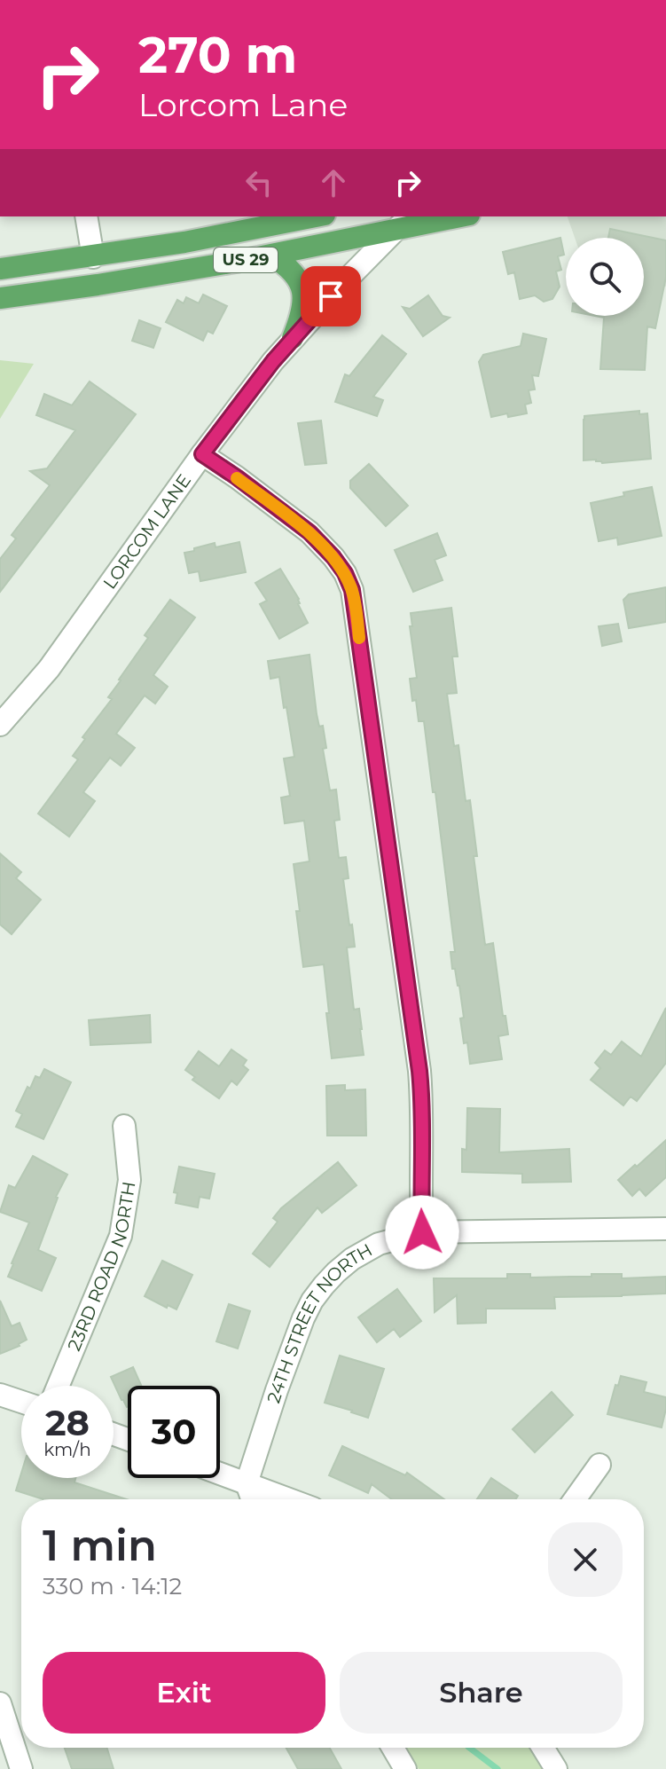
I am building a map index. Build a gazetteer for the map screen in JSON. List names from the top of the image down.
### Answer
{
  "streets": {
    "main road": ["US 29"],
    "street": ["LORCOM LANE", "23RD ROAD NORTH", "24TH STREET NORTH"]
  },
  "crossings": [
    ["US 29", "LORCOM LANE"]
  ],
  "page": {
    "turn": ["270 m", "Lorcom Lane"],
    "speed": "28 km/h",
    "limit": "30",
    "heading": ["1 min", "330 m · 14:12"],
    "buttons": ["Exit", "Share"]
  }
}
